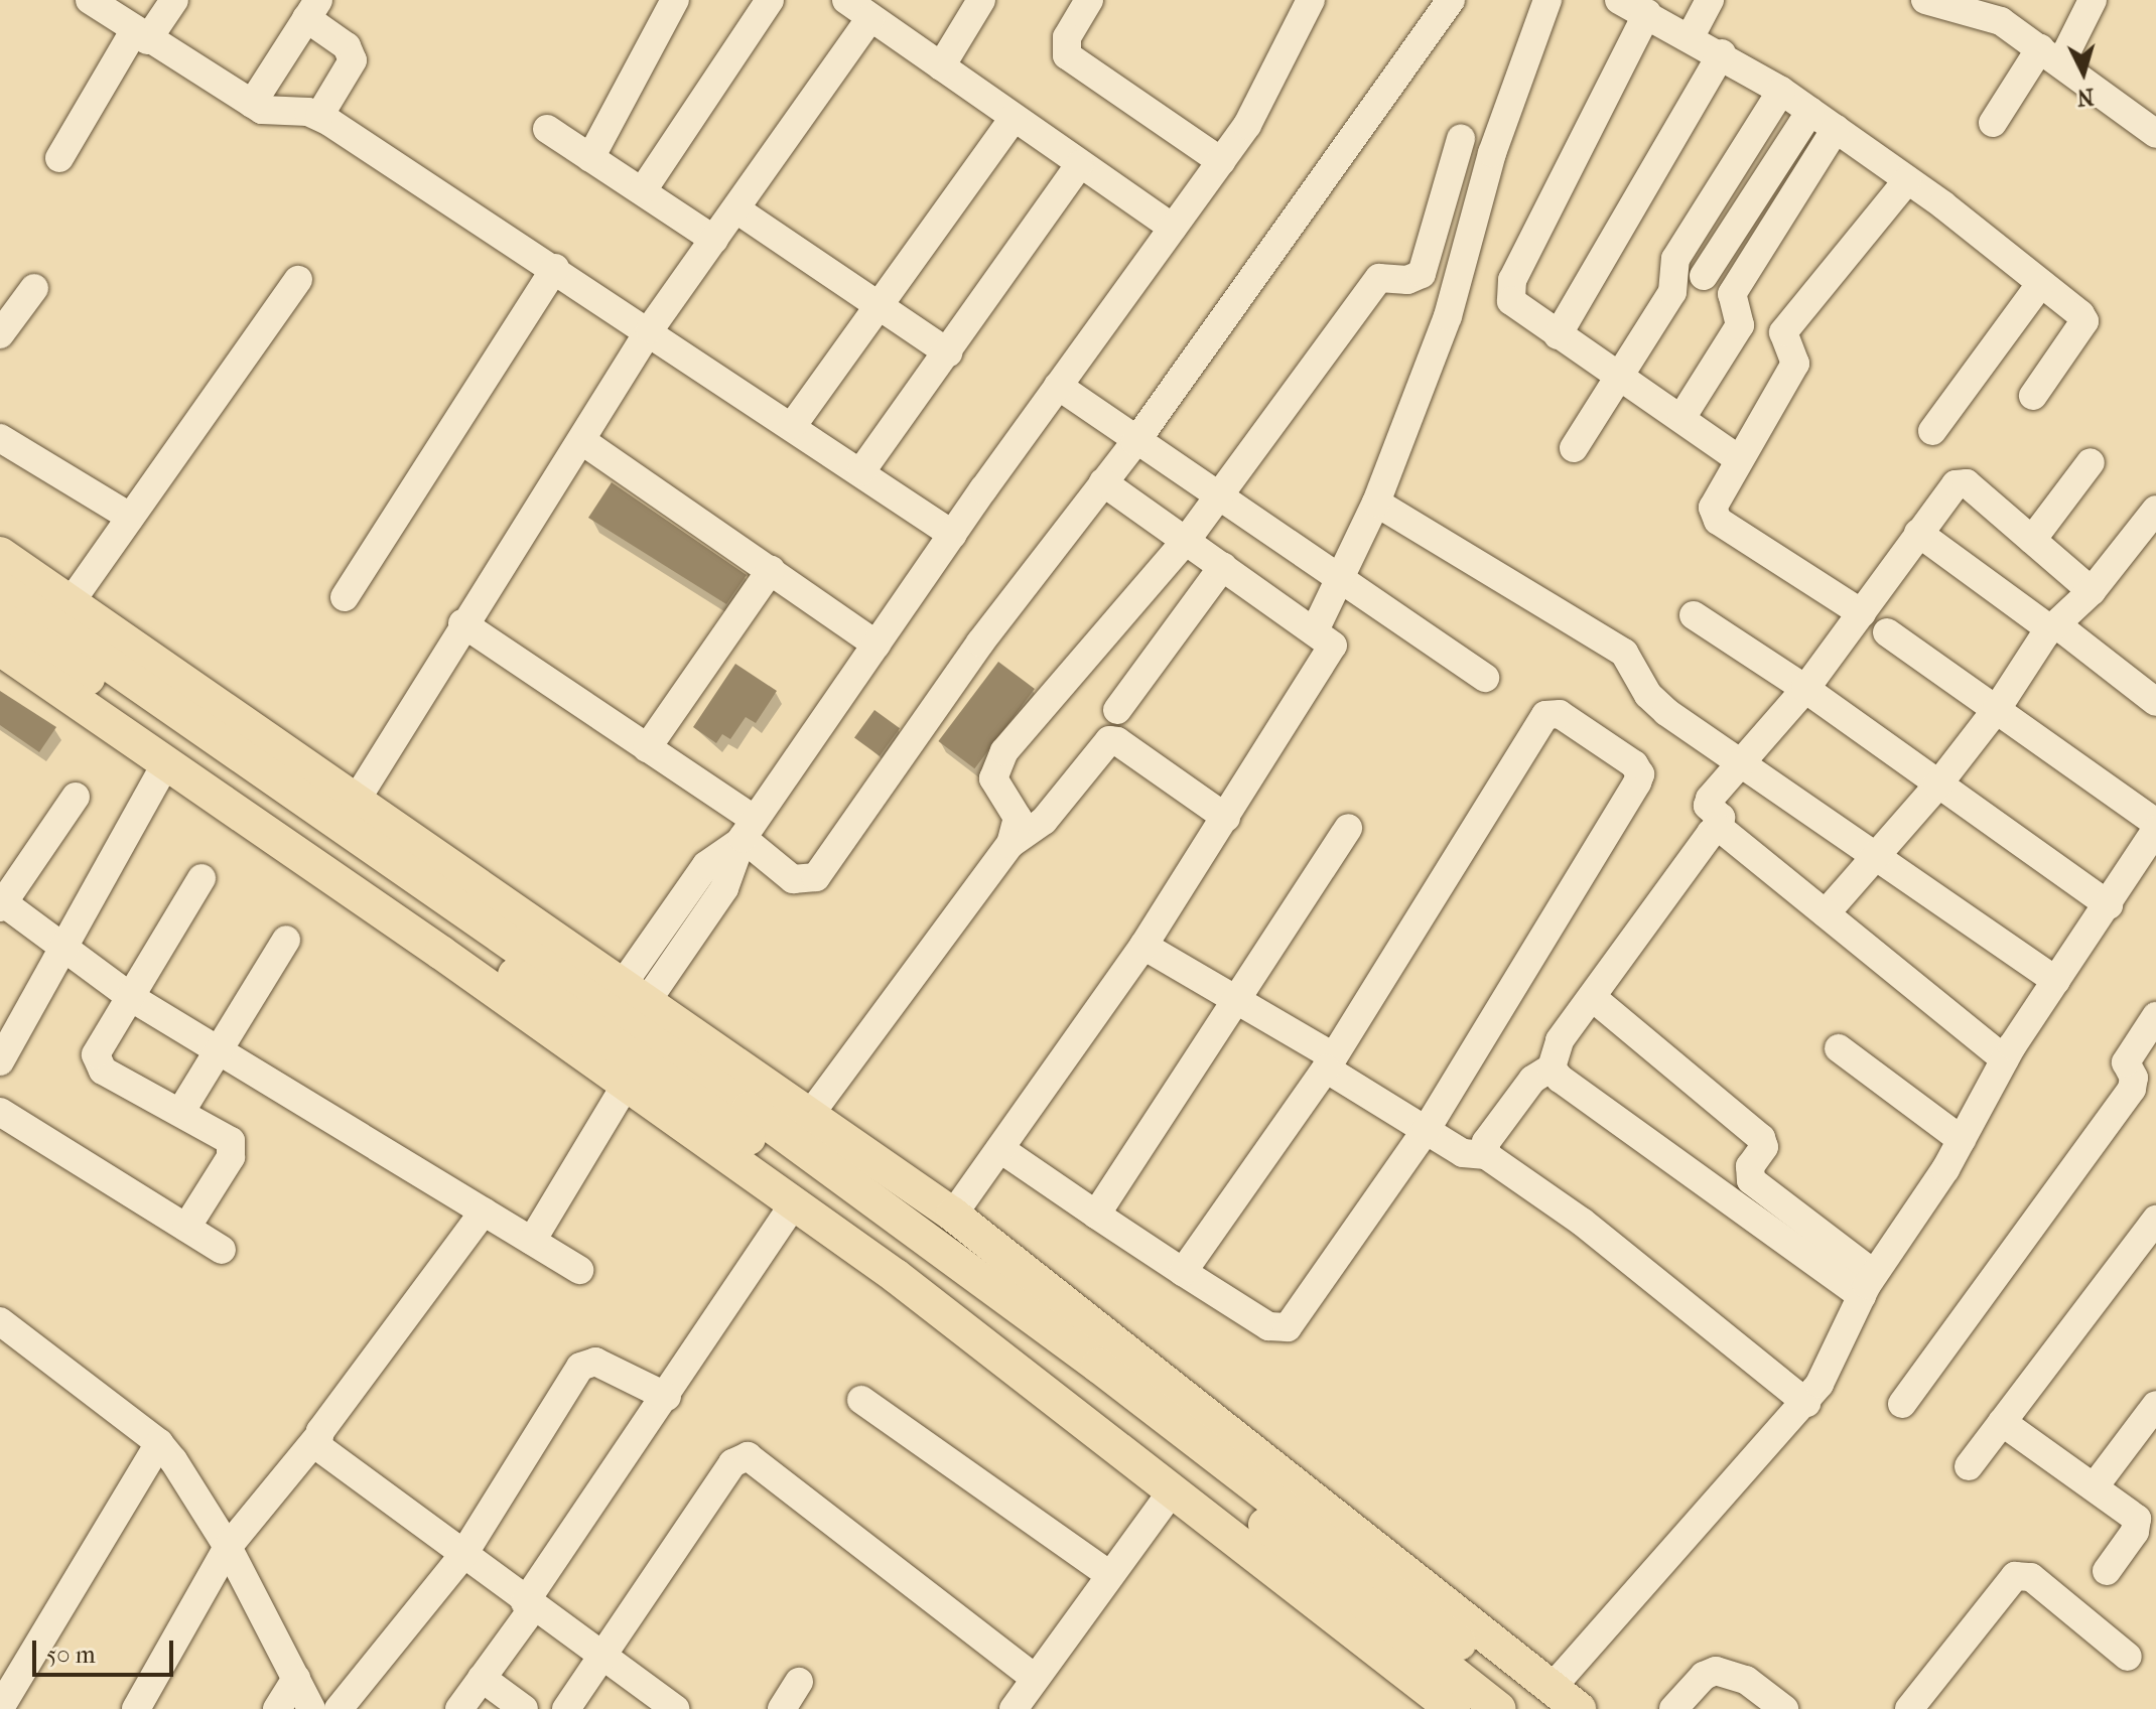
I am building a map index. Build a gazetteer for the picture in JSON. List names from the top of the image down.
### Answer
{
  "scale_bar": "50 m",
  "north": "bottom"
}
